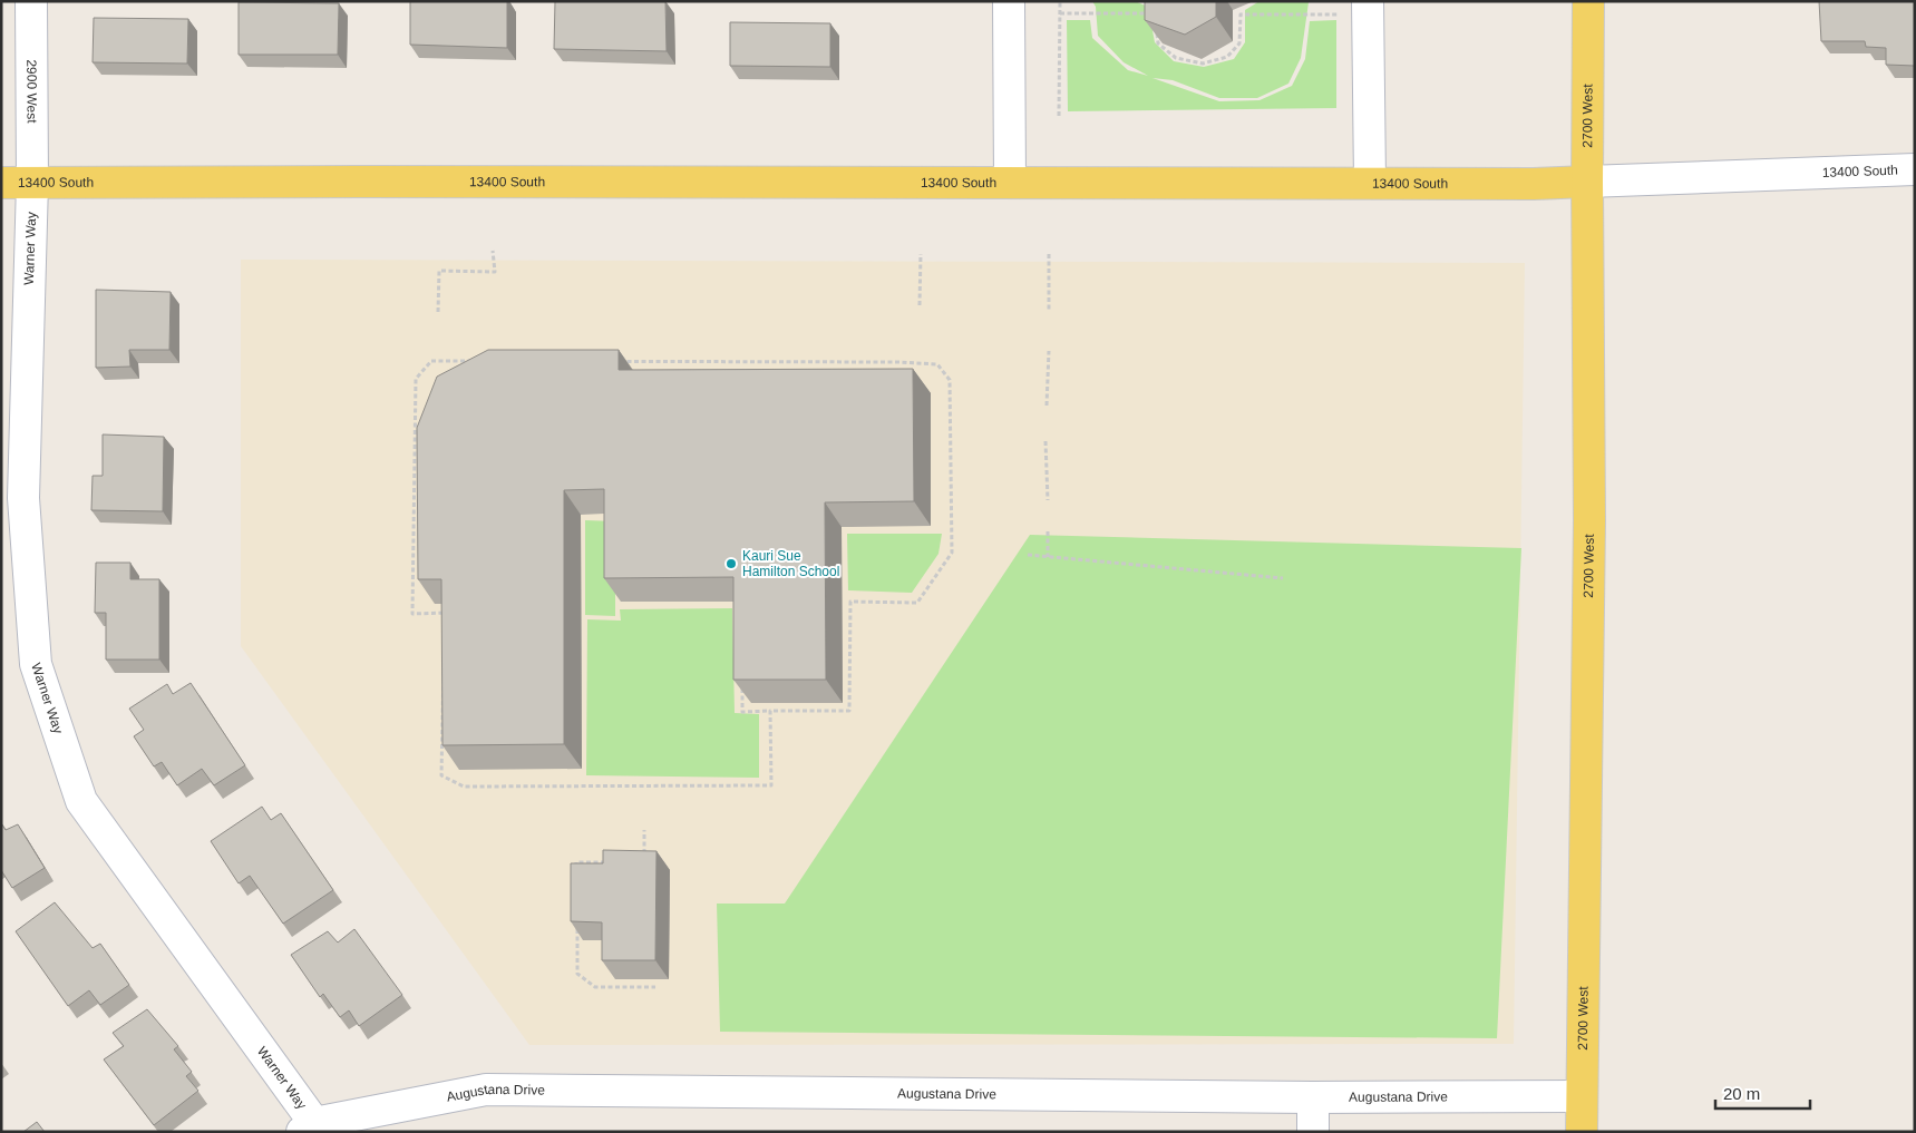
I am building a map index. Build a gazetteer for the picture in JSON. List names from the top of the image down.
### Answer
{
  "streets": {
    "main road": ["2700 West", "13400 South"],
    "street": ["2900 West", "Warner Way", "Augustana Drive"]
  },
  "crossings": [
    ["2900 West", "13400 South"],
    ["2900 West", "Warner Way"],
    ["2700 West", "13400 South"],
    ["2700 West", "Augustana Drive"],
    ["13400 South", "Warner Way"],
    ["Warner Way", "Augustana Drive"]
  ],
  "places": ["Kauri Sue Hamilton School"],
  "scale_bar": "20 m"
}
